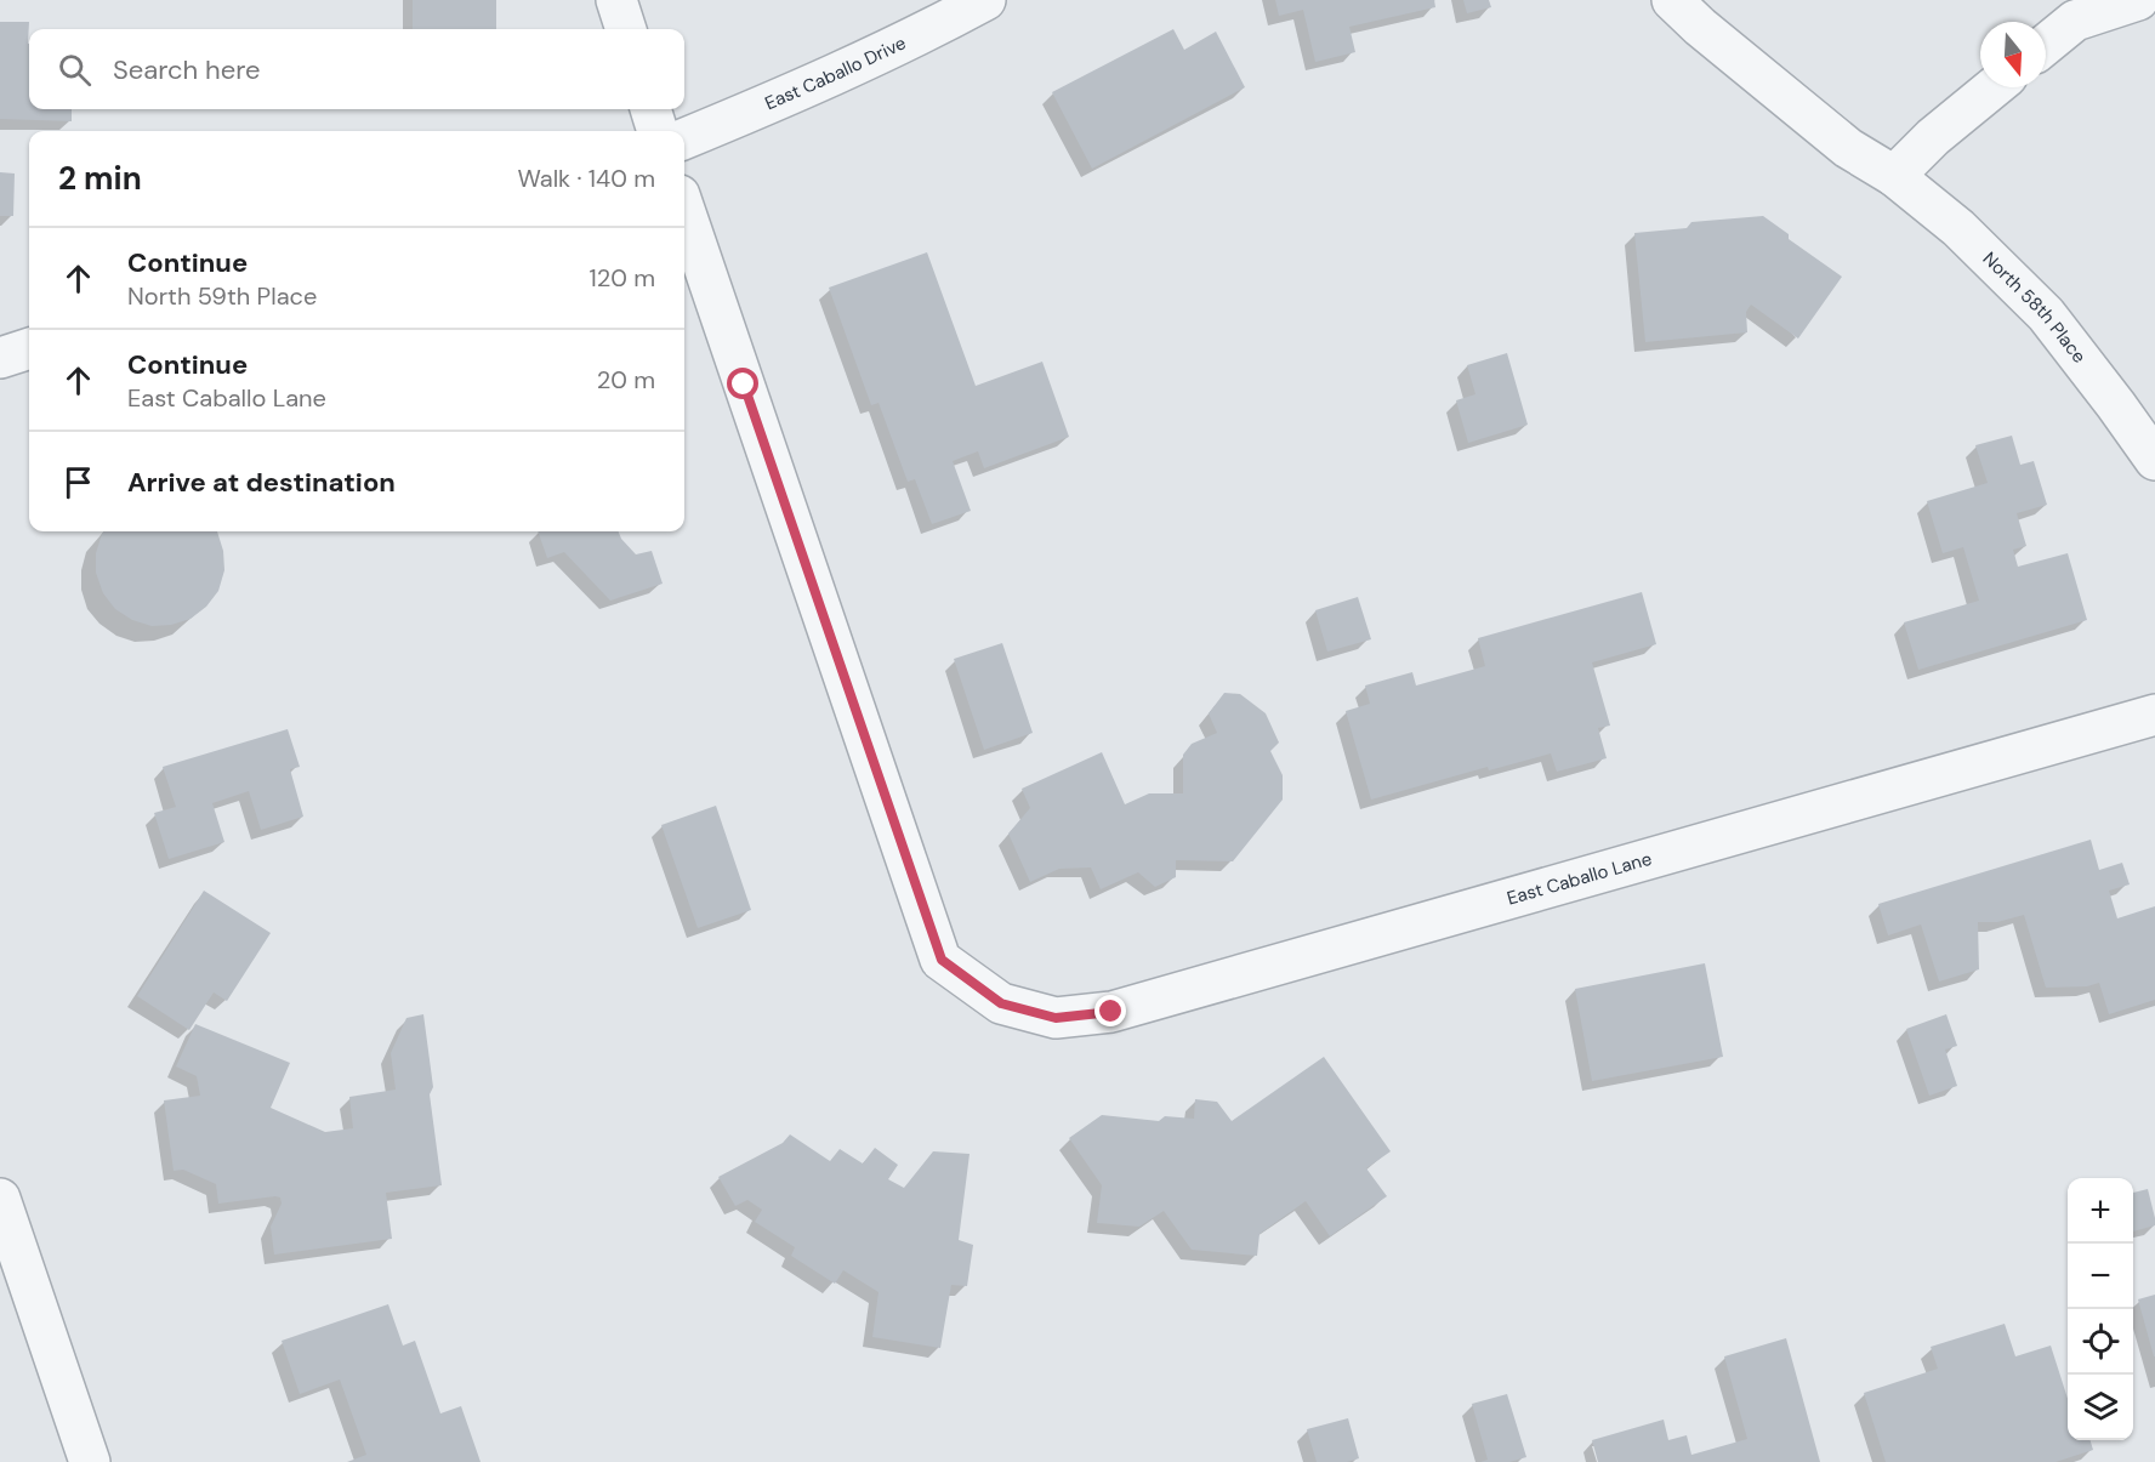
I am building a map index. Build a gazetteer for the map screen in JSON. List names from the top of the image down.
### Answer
{
  "streets": {
    "street": ["East Caballo Drive", "North 58th Place", "East Caballo Lane"]
  },
  "north": "bottom",
  "page": {
    "search": "Search here",
    "heading": ["2 min", "Walk · 140 m"],
    "list": [
      ["Continue", "North 59th Place", "120 m"],
      ["Continue", "East Caballo Lane", "20 m"],
      "Arrive at destination"
    ],
    "map_buttons": ["+", "−"]
  }
}
